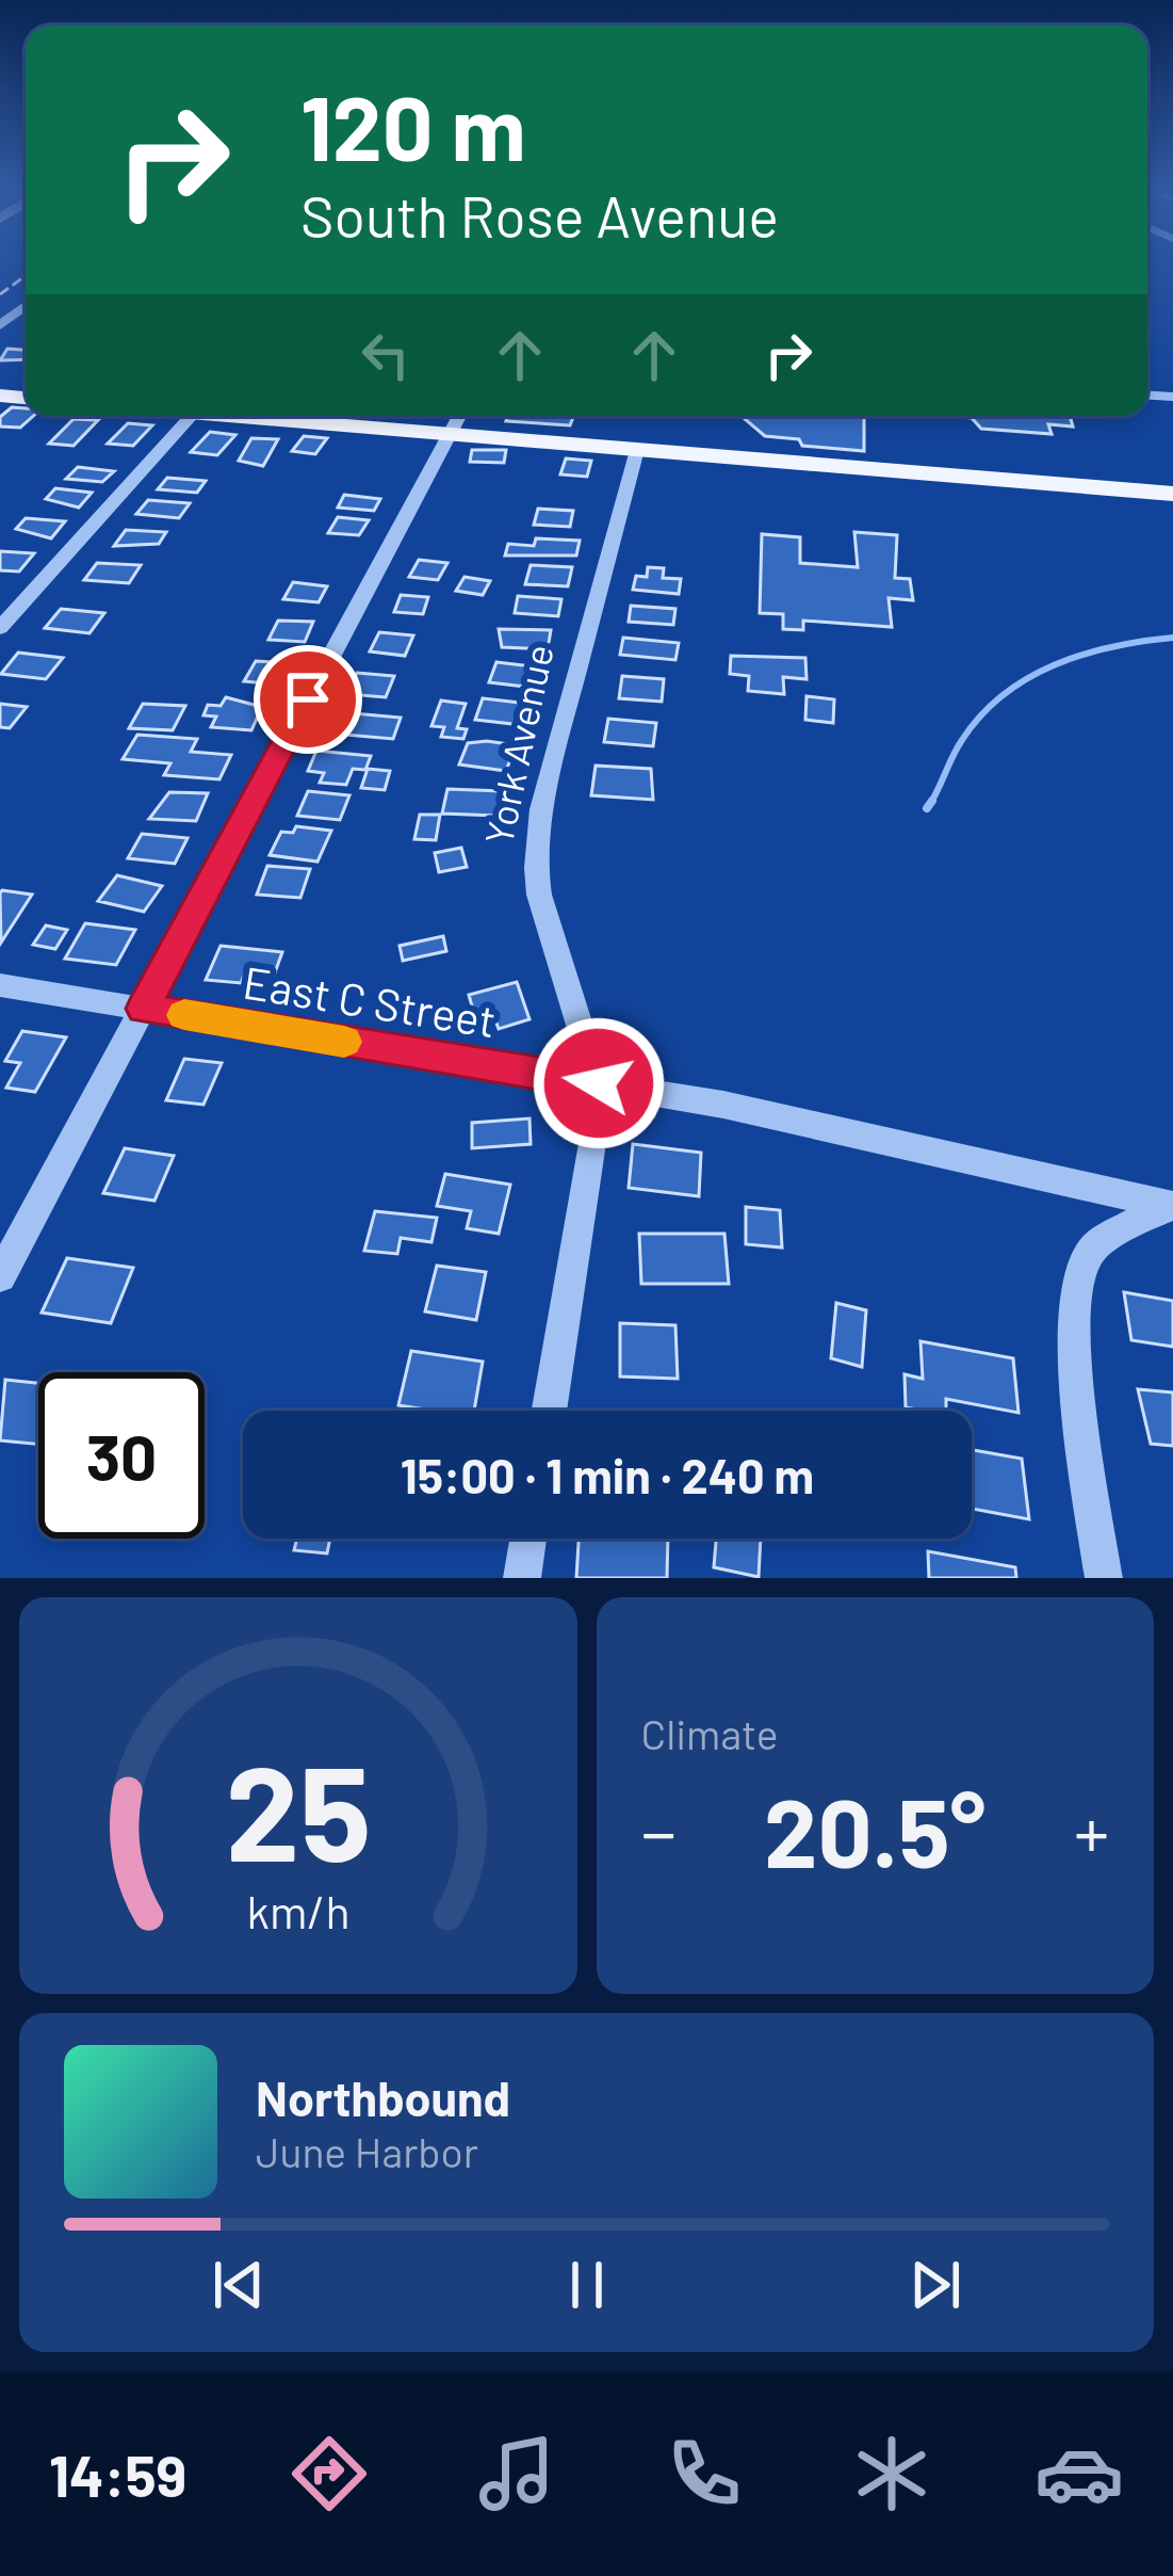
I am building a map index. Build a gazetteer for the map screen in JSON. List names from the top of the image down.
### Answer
{
  "streets": {
    "street": ["York Avenue", "East C Street"]
  },
  "crossings": [
    ["York Avenue", "East C Street"]
  ],
  "page": {
    "turn": ["120 m", "South Rose Avenue"],
    "limit": "30",
    "trip": "15:00 · 1 min · 240 m",
    "tile": "Climate",
    "heat": ["−", "20.5°", "+"],
    "song": ["Northbound", "June Harbor"],
    "tabs": "14:59",
    "gauge": ["25", "km/h"]
  }
}
